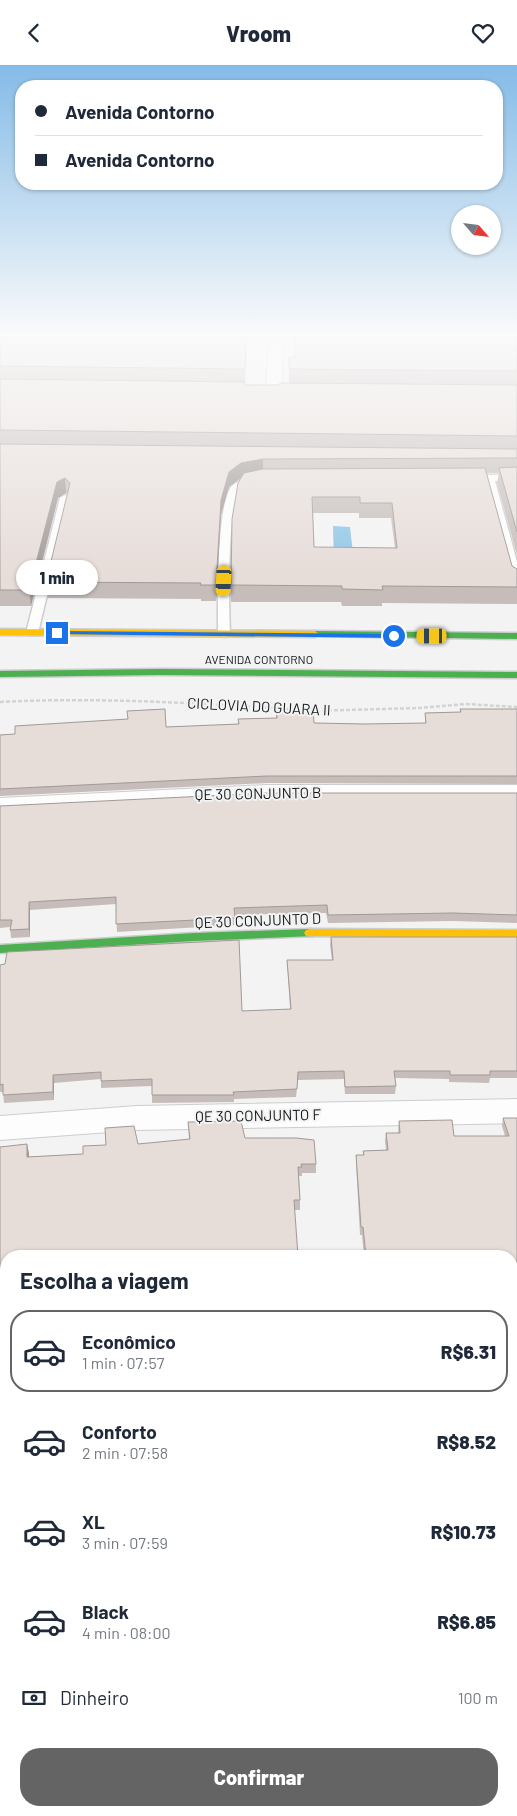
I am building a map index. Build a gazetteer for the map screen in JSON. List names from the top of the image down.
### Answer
{
  "streets": {
    "main road": ["AVENIDA CONTORNO", "QE 30 CONJUNTO D"],
    "street": ["QE 30 CONJUNTO B", "QE 30 CONJUNTO F"],
    "path": ["CICLOVIA DO GUARA II"]
  },
  "north": "bottom right",
  "page": {
    "header": "Vroom",
    "banner": ["Avenida Contorno", "Avenida Contorno"],
    "bubble": "1 min",
    "heading": "Escolha a viagem",
    "list": [
      {
        "name": "Econômico",
        "note": "1 min · 07:57",
        "value": "R$6.31"
      },
      {
        "name": "Conforto",
        "note": "2 min · 07:58",
        "value": "R$8.52"
      },
      {
        "name": "XL",
        "note": "3 min · 07:59",
        "value": "R$10.73"
      },
      {
        "name": "Black",
        "note": "4 min · 08:00",
        "value": "R$6.85"
      }
    ],
    "pay": ["Dinheiro", "100 m"],
    "buttons": "Confirmar"
  }
}
